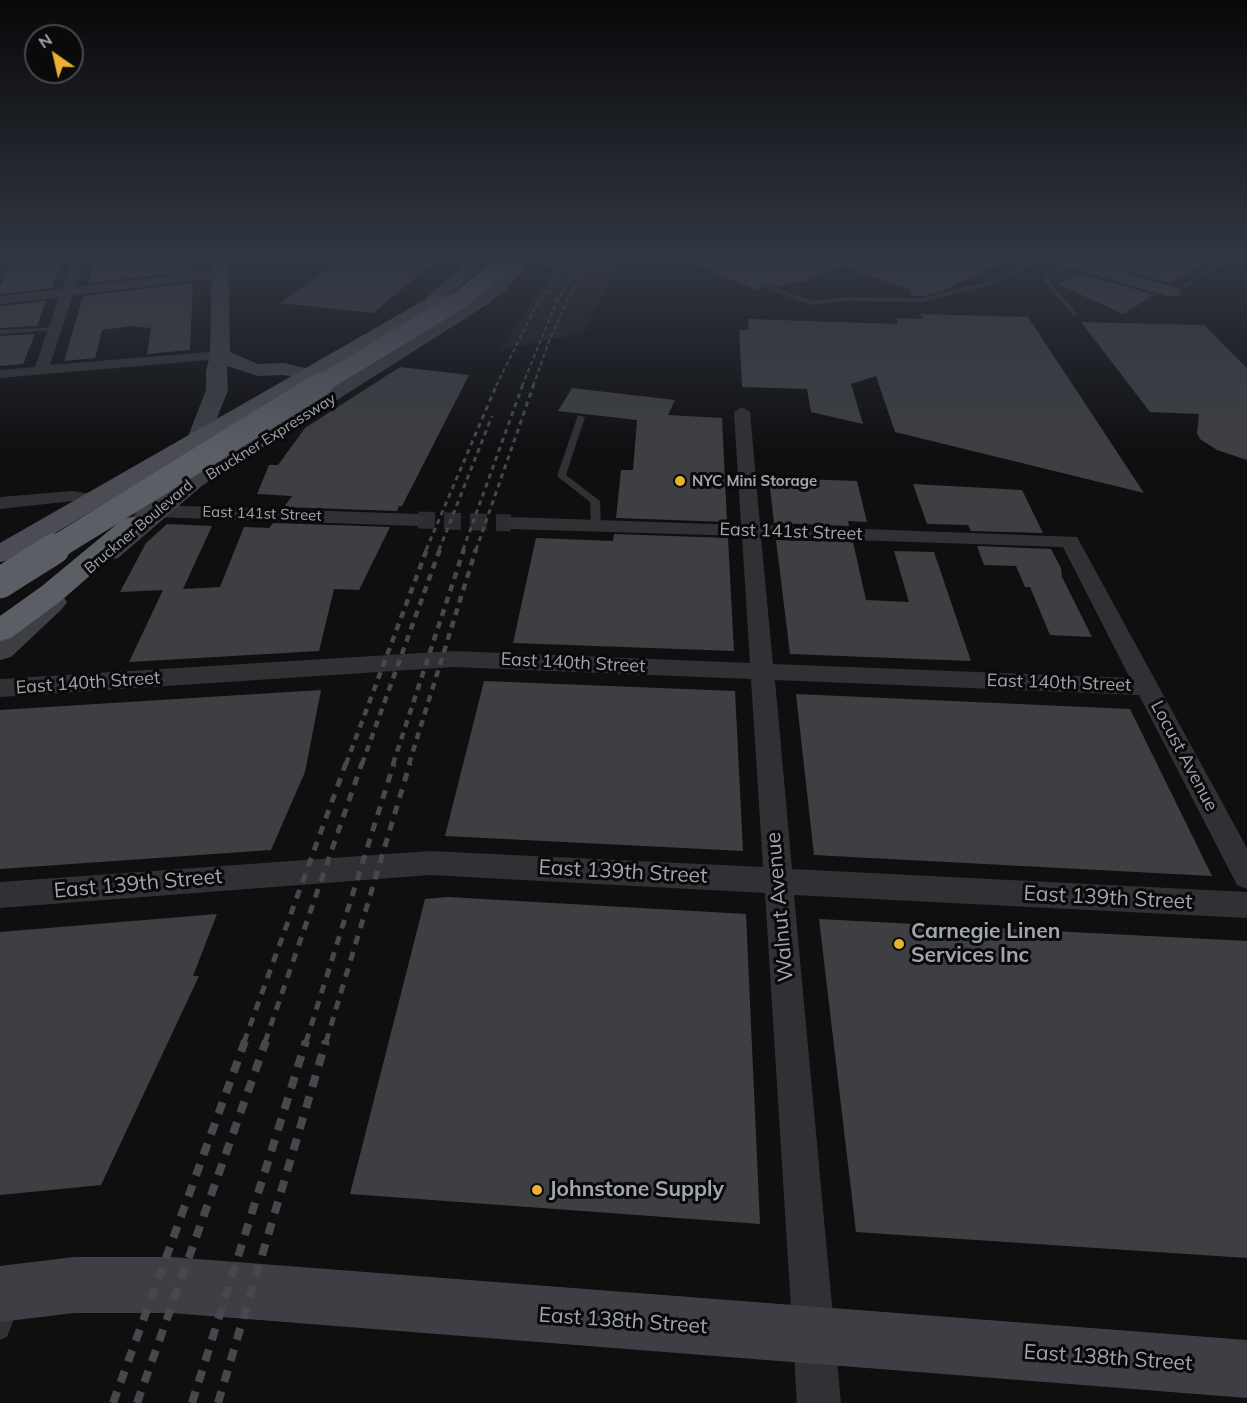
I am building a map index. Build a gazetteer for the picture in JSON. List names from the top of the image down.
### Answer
{
  "streets": {
    "highway": ["Bruckner Expressway"],
    "main road": ["Bruckner Boulevard", "East 138th Street"],
    "street": [
      "East 141st Street",
      "East 140th Street",
      "Locust Avenue",
      "East 139th Street",
      "Walnut Avenue"
    ]
  },
  "crossings": [
    ["Bruckner Expressway", "East 141st Street"],
    ["Bruckner Expressway", "Bruckner Boulevard"],
    ["East 141st Street", "Bruckner Boulevard"],
    ["East 141st Street", "Locust Avenue"],
    ["East 141st Street", "Walnut Avenue"],
    ["East 140th Street", "Locust Avenue"],
    ["East 140th Street", "Walnut Avenue"],
    ["East 139th Street", "Walnut Avenue"],
    ["Walnut Avenue", "East 138th Street"]
  ],
  "places": ["NYC Mini Storage", "Carnegie Linen Services Inc", "Johnstone Supply"],
  "north": "top left"
}
